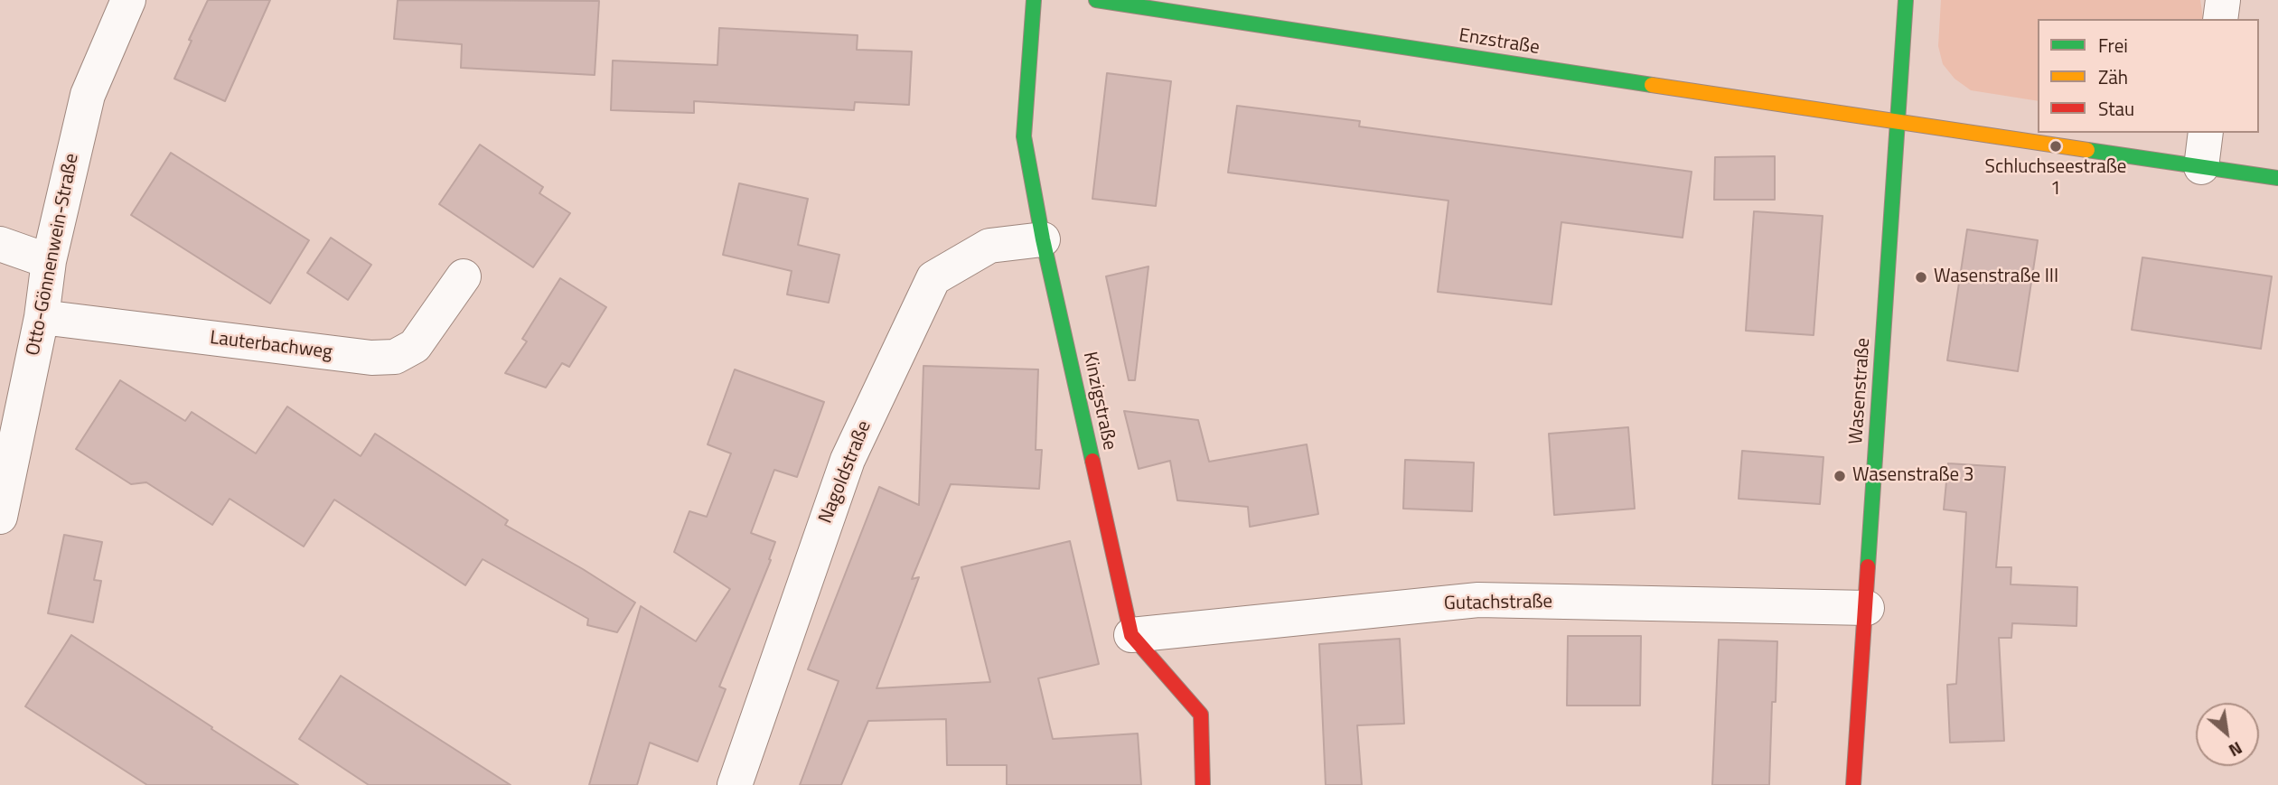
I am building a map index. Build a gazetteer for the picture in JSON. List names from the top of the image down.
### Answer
{
  "streets": {
    "street": [
      "Enzstraße",
      "Otto-Gönnenwein-Straße",
      "Lauterbachweg",
      "Wasenstraße",
      "Kinzigstraße",
      "Nagoldstraße",
      "Gutachstraße"
    ]
  },
  "crossings": [
    ["Enzstraße", "Wasenstraße"],
    ["Otto-Gönnenwein-Straße", "Lauterbachweg"],
    ["Wasenstraße", "Gutachstraße"],
    ["Kinzigstraße", "Nagoldstraße"],
    ["Kinzigstraße", "Gutachstraße"]
  ],
  "places": ["Schluchseestraße 1", "Wasenstraße III", "Wasenstraße 3"],
  "legend": ["Frei", "Zäh", "Stau"],
  "north": "bottom right"
}
